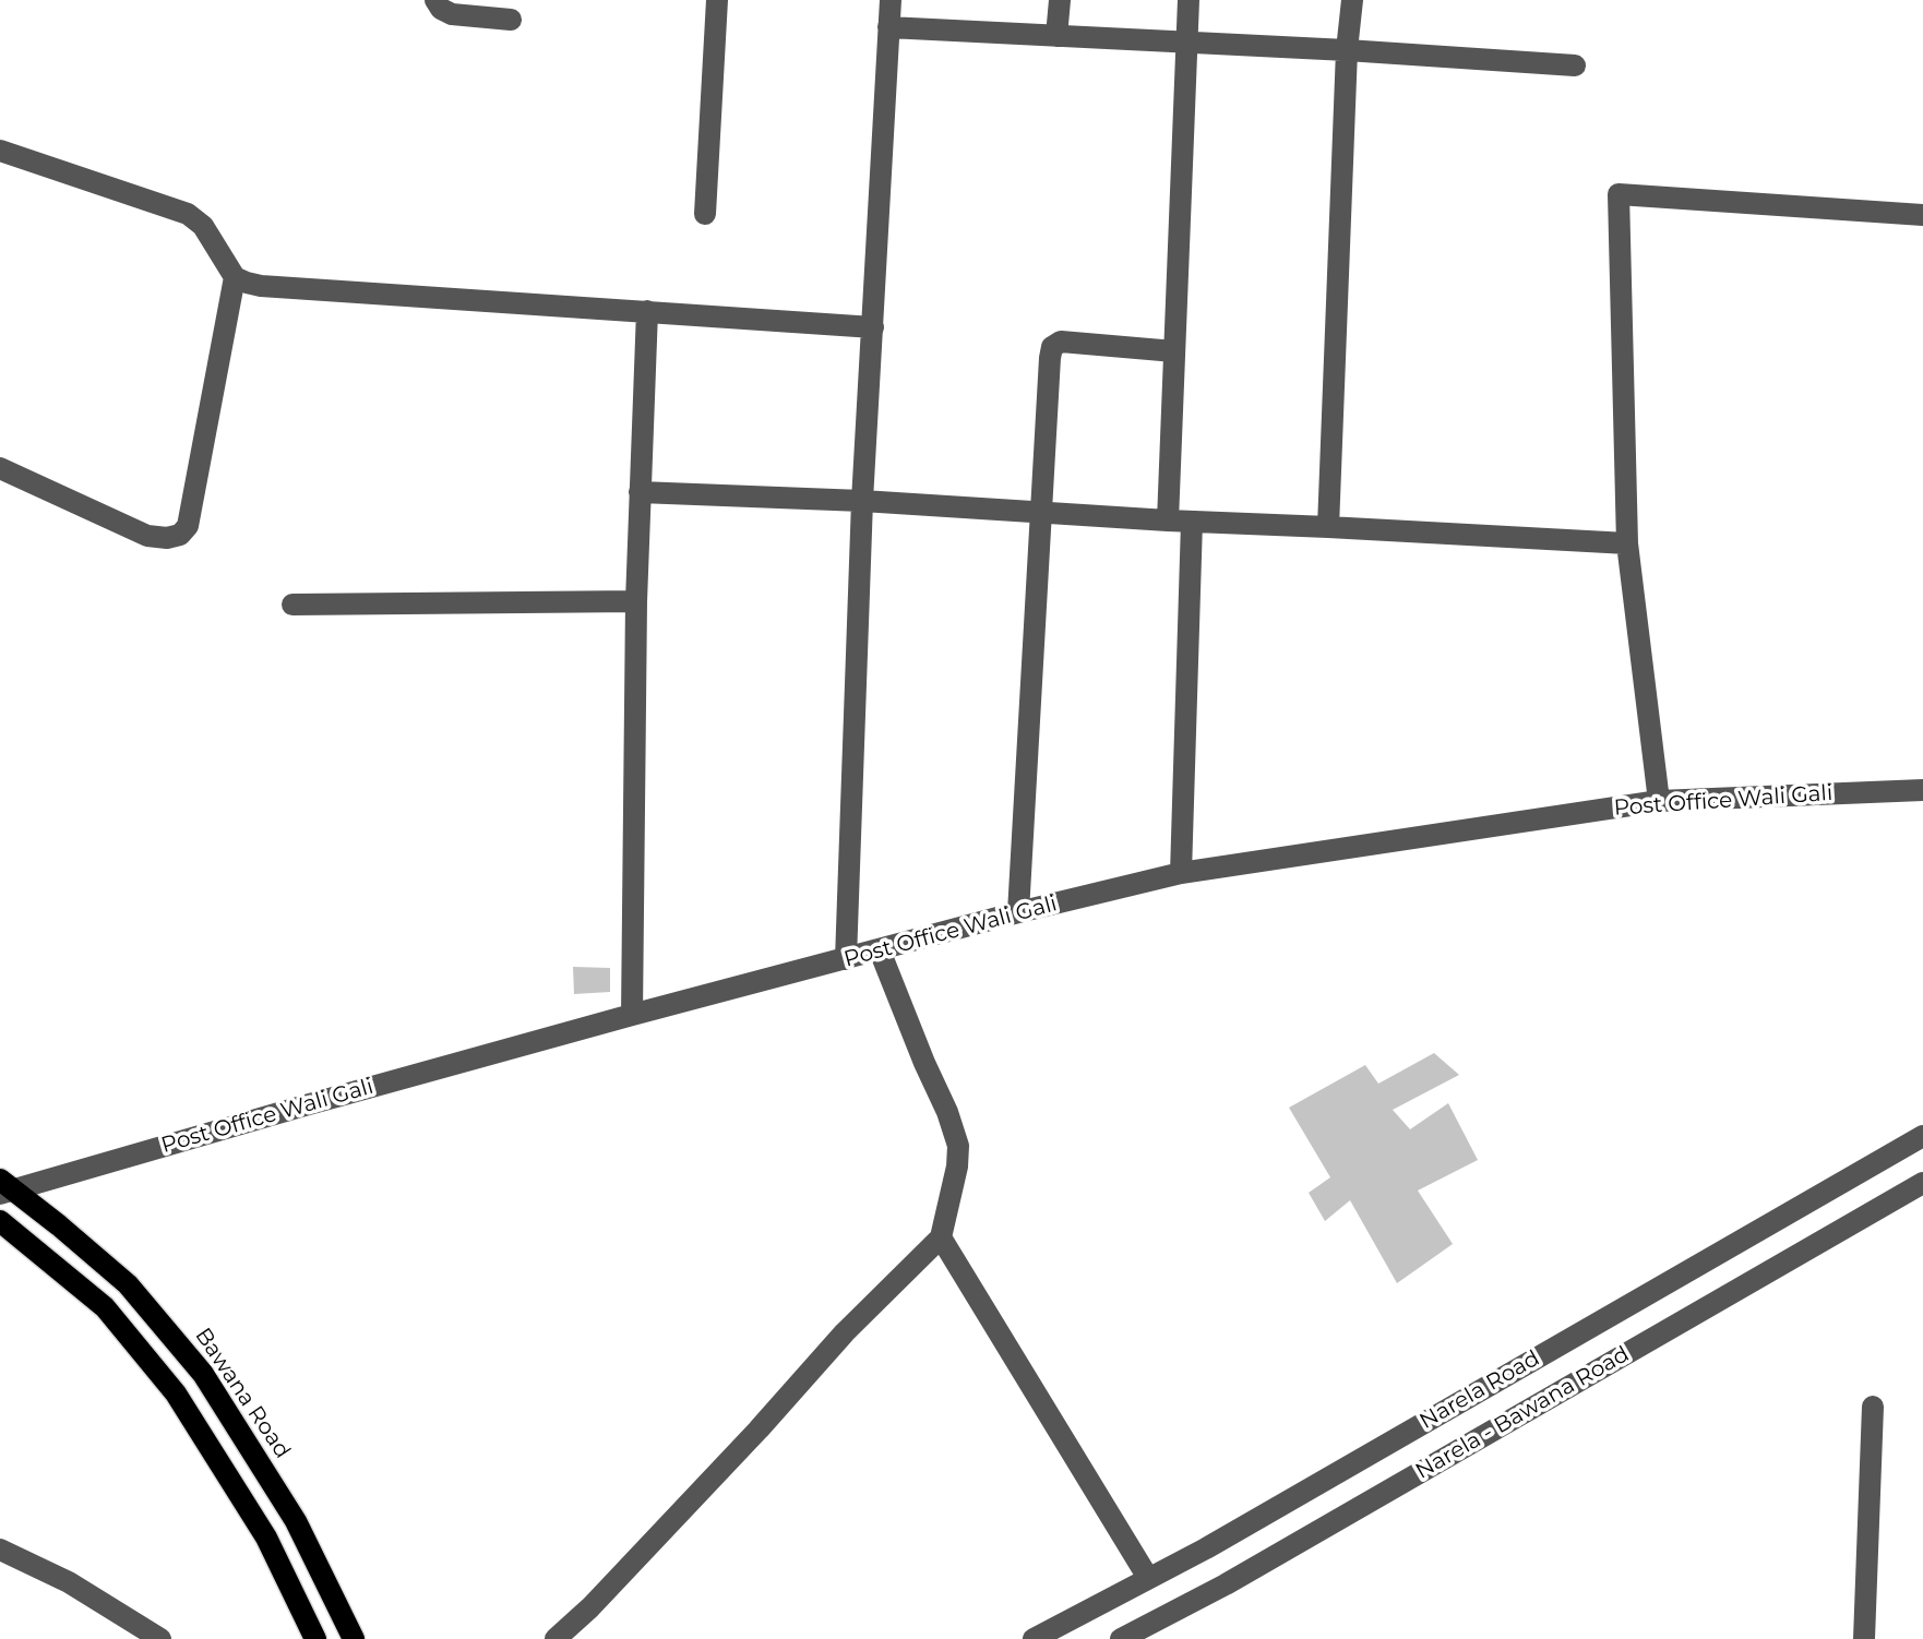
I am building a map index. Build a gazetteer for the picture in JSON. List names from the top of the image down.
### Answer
{
  "streets": {
    "main road": ["Bawana Road"],
    "street": ["Post Office Wali Gali", "Narela Road", "Narela - Bawana Road"]
  },
  "crossings": [
    ["Post Office Wali Gali", "Bawana Road"]
  ]
}
